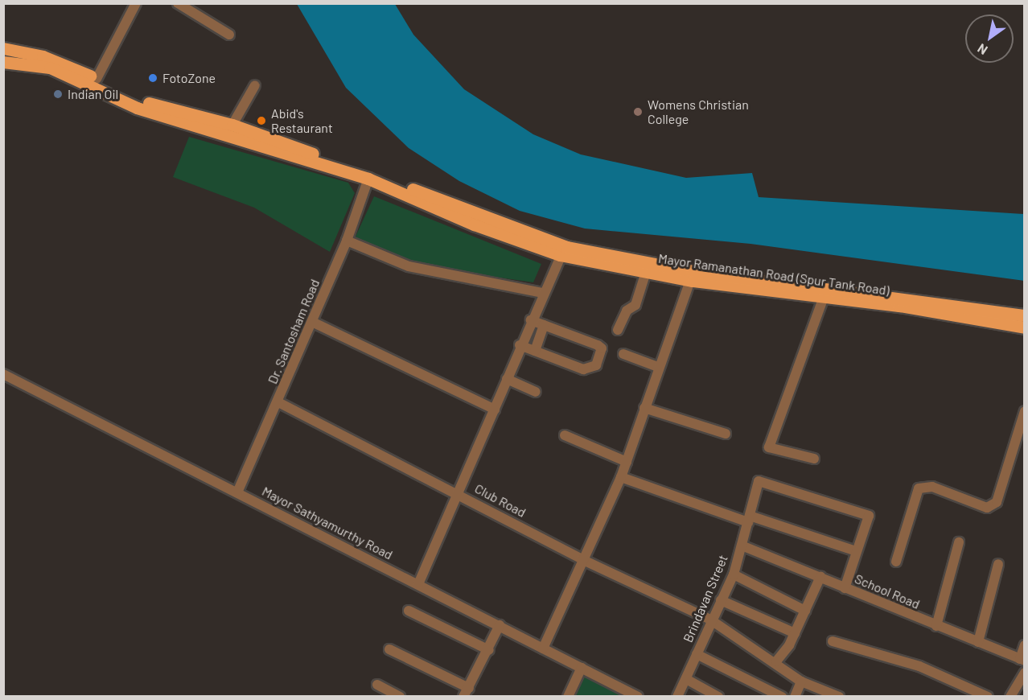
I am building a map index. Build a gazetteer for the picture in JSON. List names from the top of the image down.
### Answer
{
  "streets": {
    "main road": ["Mayor Ramanathan Road (Spur Tank Road)"],
    "street": [
      "Dr. Santosham Road",
      "Club Road",
      "Mayor Sathyamurthy Road",
      "School Road",
      "Brindavan Street"
    ]
  },
  "crossings": [
    ["Mayor Ramanathan Road (Spur Tank Road)", "Dr. Santosham Road"],
    ["Dr. Santosham Road", "Club Road"],
    ["Dr. Santosham Road", "Mayor Sathyamurthy Road"],
    ["Club Road", "Brindavan Street"],
    ["School Road", "Brindavan Street"]
  ],
  "places": [
    "FotoZone",
    "Indian Oil",
    "Womens Christian College",
    "Abid's Restaurant"
  ],
  "north": "bottom left"
}
